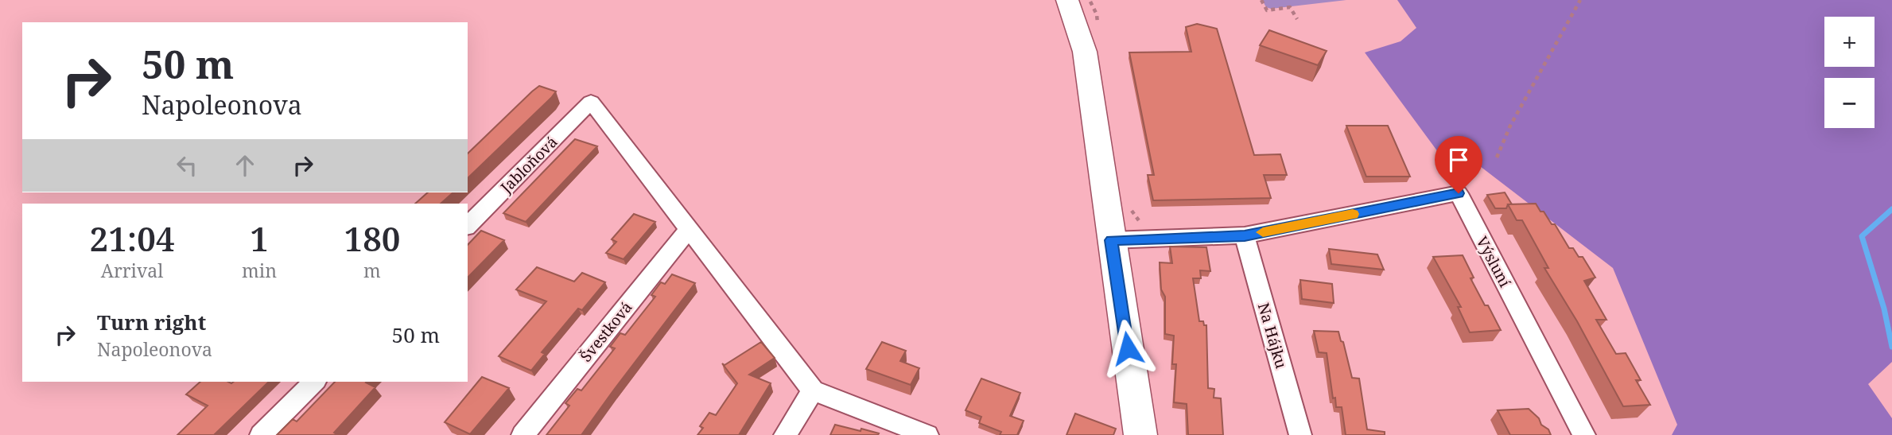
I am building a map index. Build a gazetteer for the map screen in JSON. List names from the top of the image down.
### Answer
{
  "streets": {
    "street": [
      "Jabloňová",
      "Výsluní",
      "Švestková",
      "Na Hájku"
    ]
  },
  "crossings": [
    ["Jabloňová", "Švestková"],
    ["Výsluní", "Na Hájku"]
  ],
  "page": {
    "map_buttons": ["+", "−"],
    "turn": ["50 m", "Napoleonova"],
    "eta": [
      "21:04",
      "Arrival",
      "1",
      "min",
      "180",
      "m"
    ],
    "list": [
      {
        "name": "Turn right",
        "note": "Napoleonova",
        "value": "50 m"
      }
    ]
  }
}
